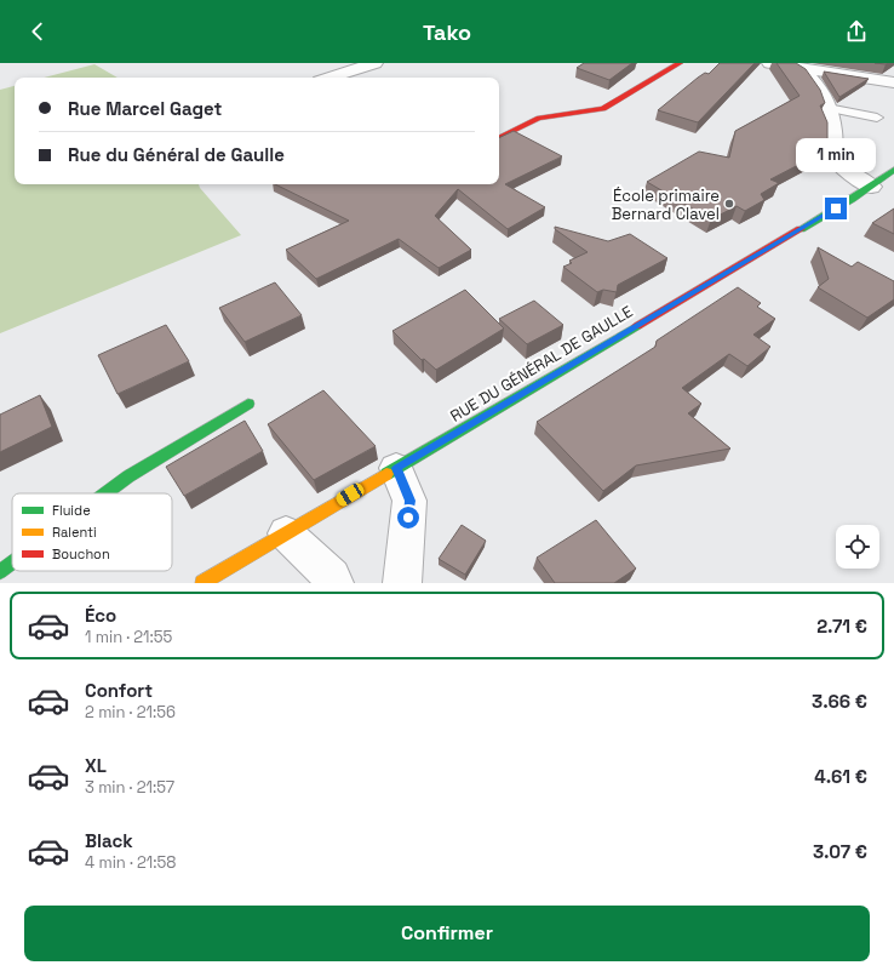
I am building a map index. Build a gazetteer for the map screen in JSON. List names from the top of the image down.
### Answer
{
  "streets": {
    "main road": ["RUE DU GÉNÉRAL DE GAULLE"]
  },
  "places": ["École primaire Bernard Clavel"],
  "legend": ["Fluide", "Ralenti", "Bouchon"],
  "page": {
    "header": "Tako",
    "banner": ["Rue Marcel Gaget", "Rue du Général de Gaulle"],
    "bubble": "1 min",
    "list": [
      {
        "name": "Éco",
        "note": "1 min · 21:55",
        "value": "2.71 €"
      },
      {
        "name": "Confort",
        "note": "2 min · 21:56",
        "value": "3.66 €"
      },
      {
        "name": "XL",
        "note": "3 min · 21:57",
        "value": "4.61 €"
      },
      {
        "name": "Black",
        "note": "4 min · 21:58",
        "value": "3.07 €"
      }
    ],
    "buttons": "Confirmer"
  }
}
